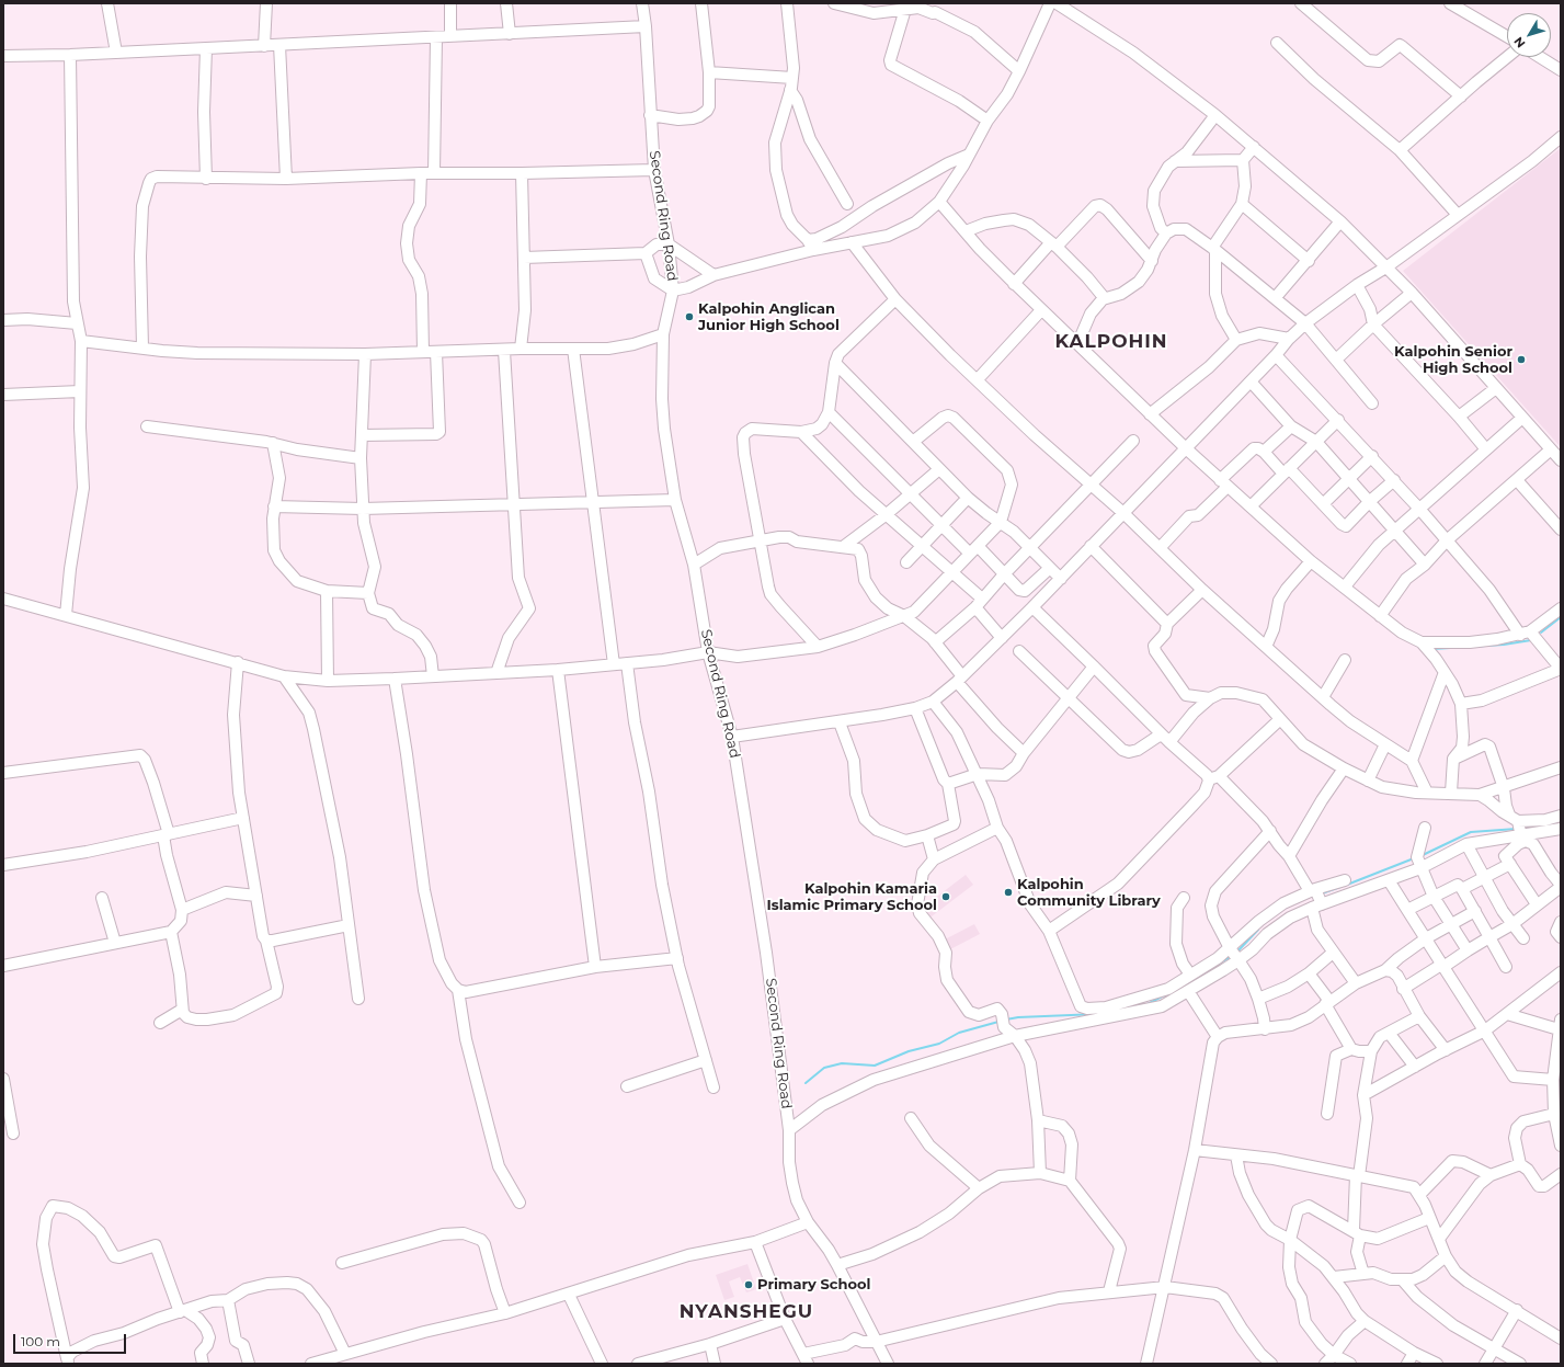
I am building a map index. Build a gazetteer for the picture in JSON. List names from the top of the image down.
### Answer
{
  "streets": {
    "street": ["Second Ring Road"]
  },
  "districts": ["KALPOHIN", "NYANSHEGU"],
  "places": [
    "Kalpohin Anglican Junior High School",
    "Kalpohin Senior High School",
    "Kalpohin Community Library",
    "Kalpohin Kamaria Islamic Primary School",
    "Primary School"
  ],
  "scale_bar": "100 m",
  "north": "bottom left"
}
